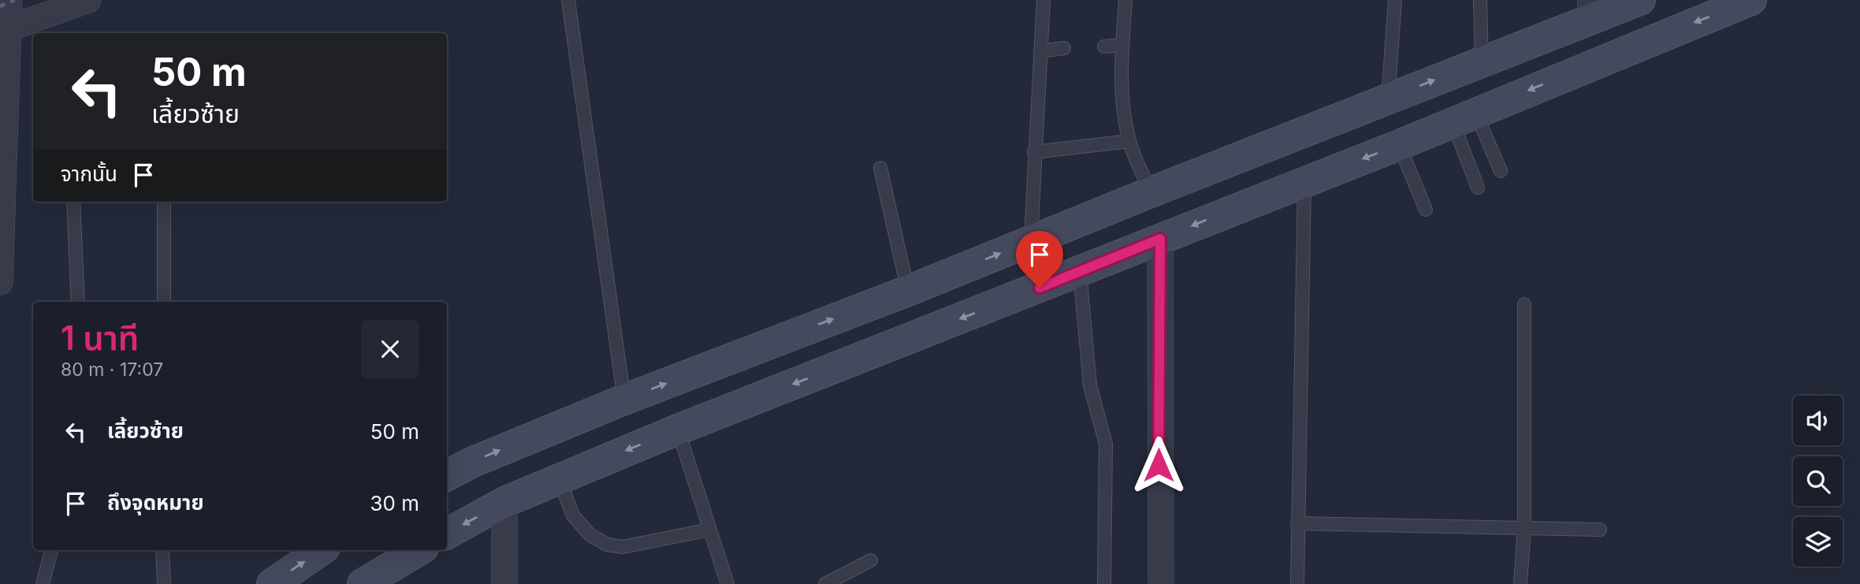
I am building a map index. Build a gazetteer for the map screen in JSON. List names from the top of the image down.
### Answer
{
  "page": {
    "turn": ["50 m", "เลี้ยวซ้าย"],
    "then": "จากนั้น",
    "heading": ["1 นาที", "80 m · 17:07"],
    "list": [
      {
        "name": "เลี้ยวซ้าย",
        "value": "50 m"
      },
      {
        "name": "ถึงจุดหมาย",
        "value": "30 m"
      }
    ]
  }
}
